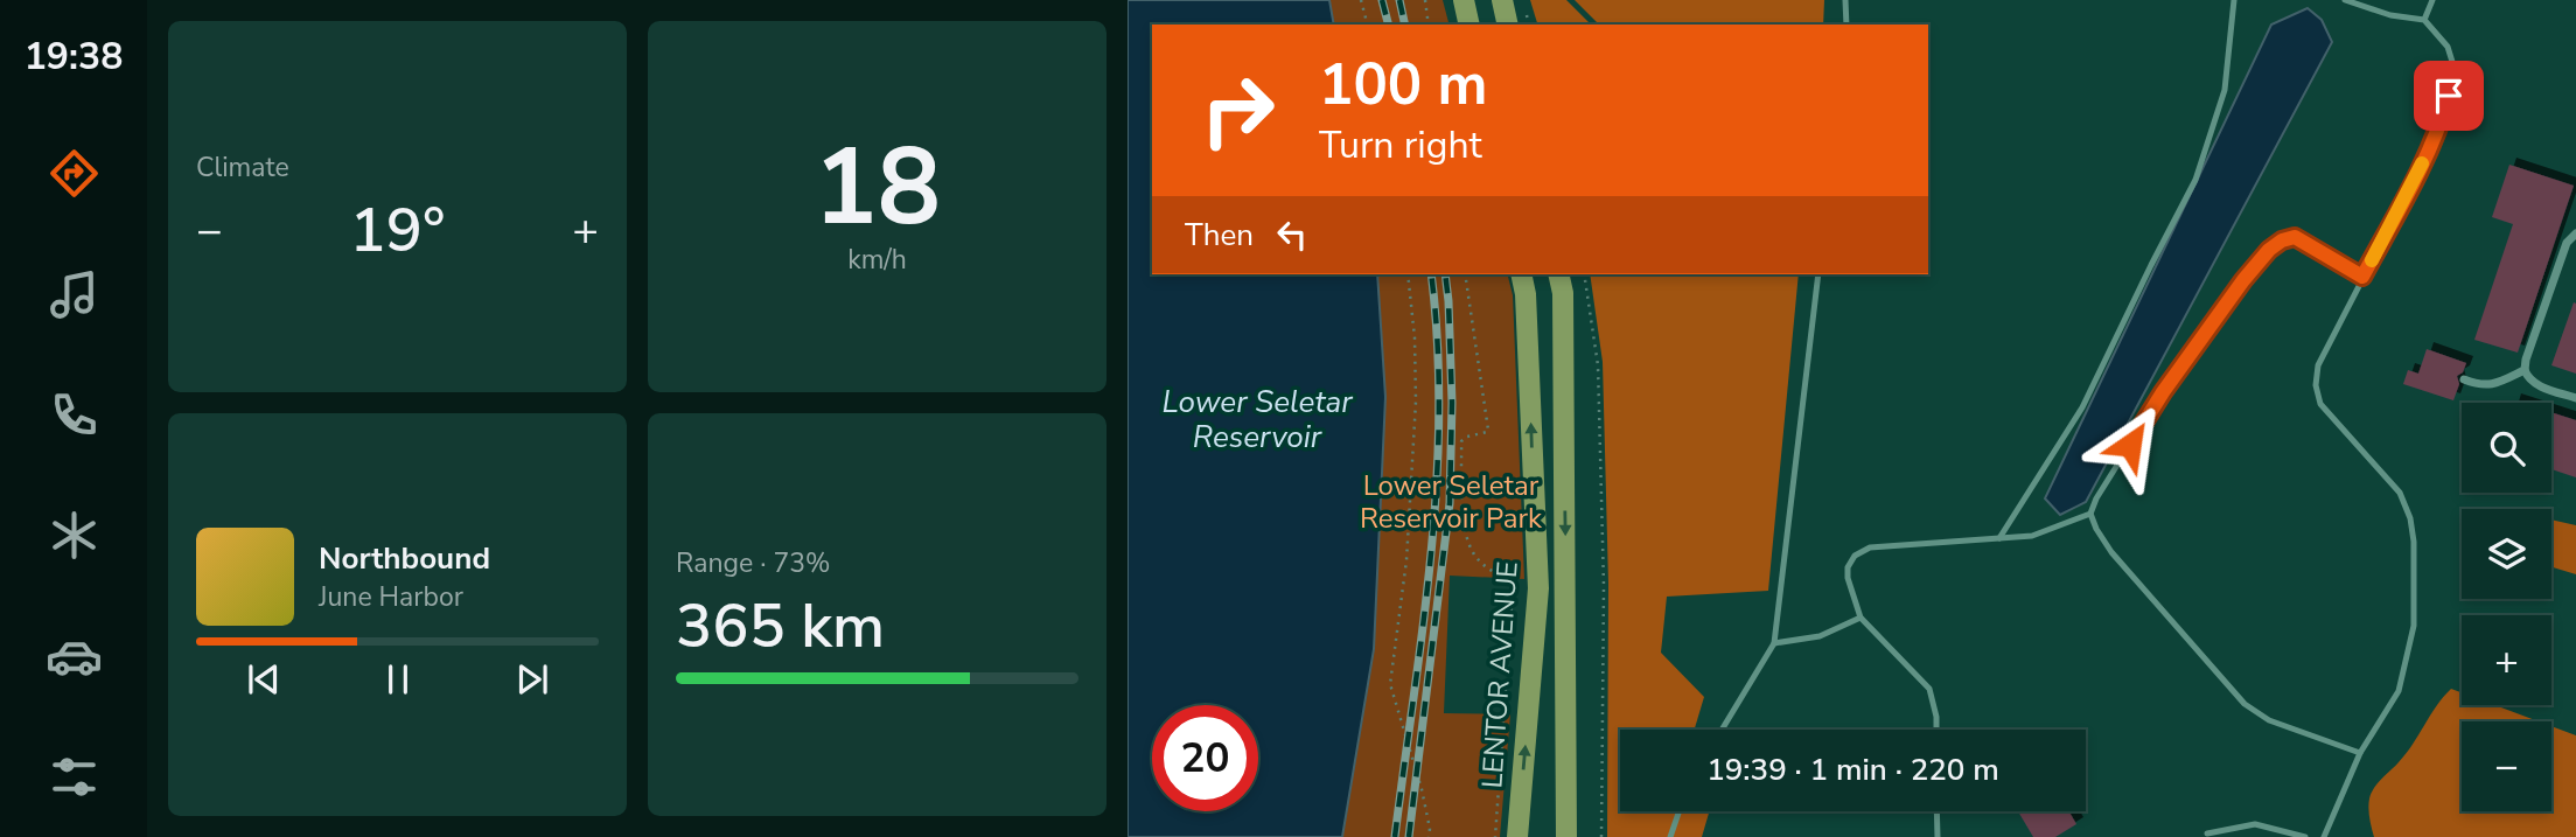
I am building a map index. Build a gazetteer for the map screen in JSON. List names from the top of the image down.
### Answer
{
  "streets": {
    "main road": ["LENTOR AVENUE"]
  },
  "water": ["Lower Seletar Reservoir"],
  "parks": ["Lower Seletar Reservoir Park"],
  "page": {
    "tabs": "19:38",
    "tile": [
      "Climate",
      ["18", "km/h"],
      ["Range · 73%", "365 km"]
    ],
    "turn": ["100 m", "Turn right"],
    "then": "Then",
    "heat": ["−", "19°", "+"],
    "map_buttons": ["+", "−"],
    "song": ["Northbound", "June Harbor"],
    "limit": "20",
    "trip": "19:39 · 1 min · 220 m"
  }
}
